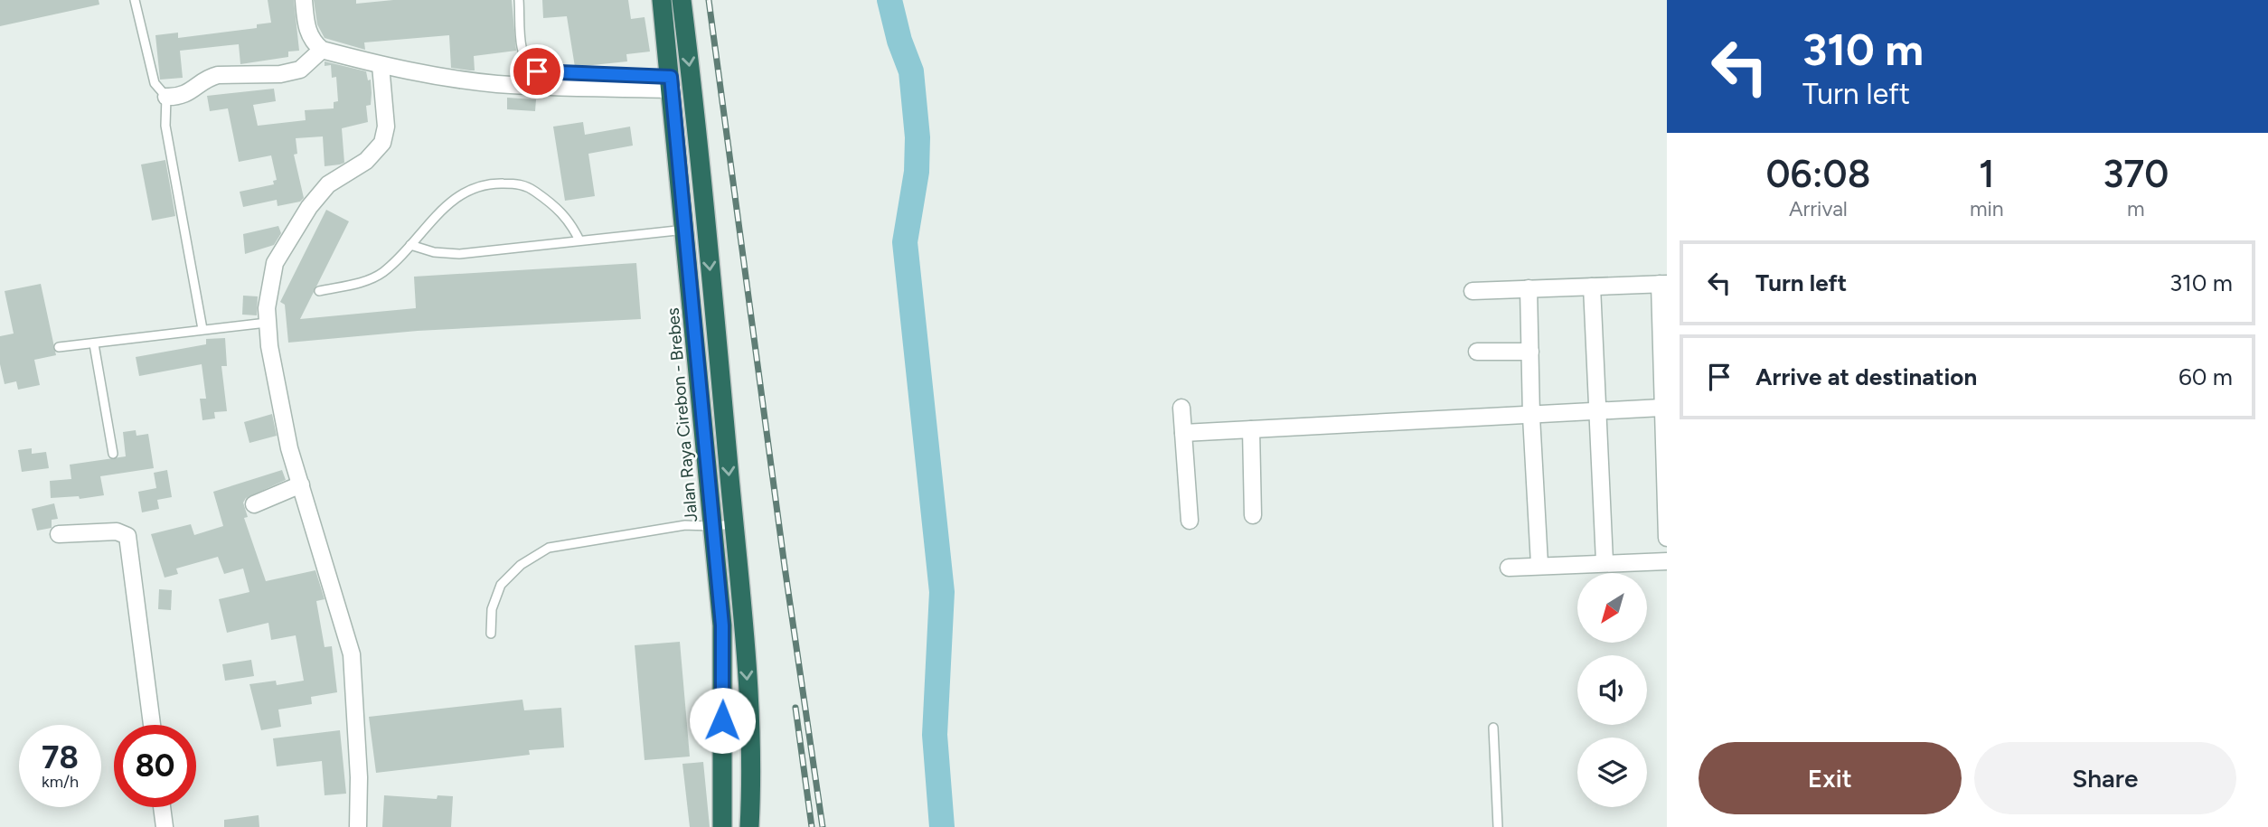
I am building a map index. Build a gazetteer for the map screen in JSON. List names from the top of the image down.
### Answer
{
  "streets": {
    "highway": ["Jalan Raya Cirebon - Brebes"]
  },
  "north": "bottom left",
  "page": {
    "turn": ["310 m", "Turn left"],
    "eta": [
      "06:08",
      "Arrival",
      "1",
      "min",
      "370",
      "m"
    ],
    "list": [
      {
        "name": "Turn left",
        "value": "310 m"
      },
      {
        "name": "Arrive at destination",
        "value": "60 m"
      }
    ],
    "speed": "78 km/h",
    "limit": "80",
    "buttons": ["Exit", "Share"]
  }
}
